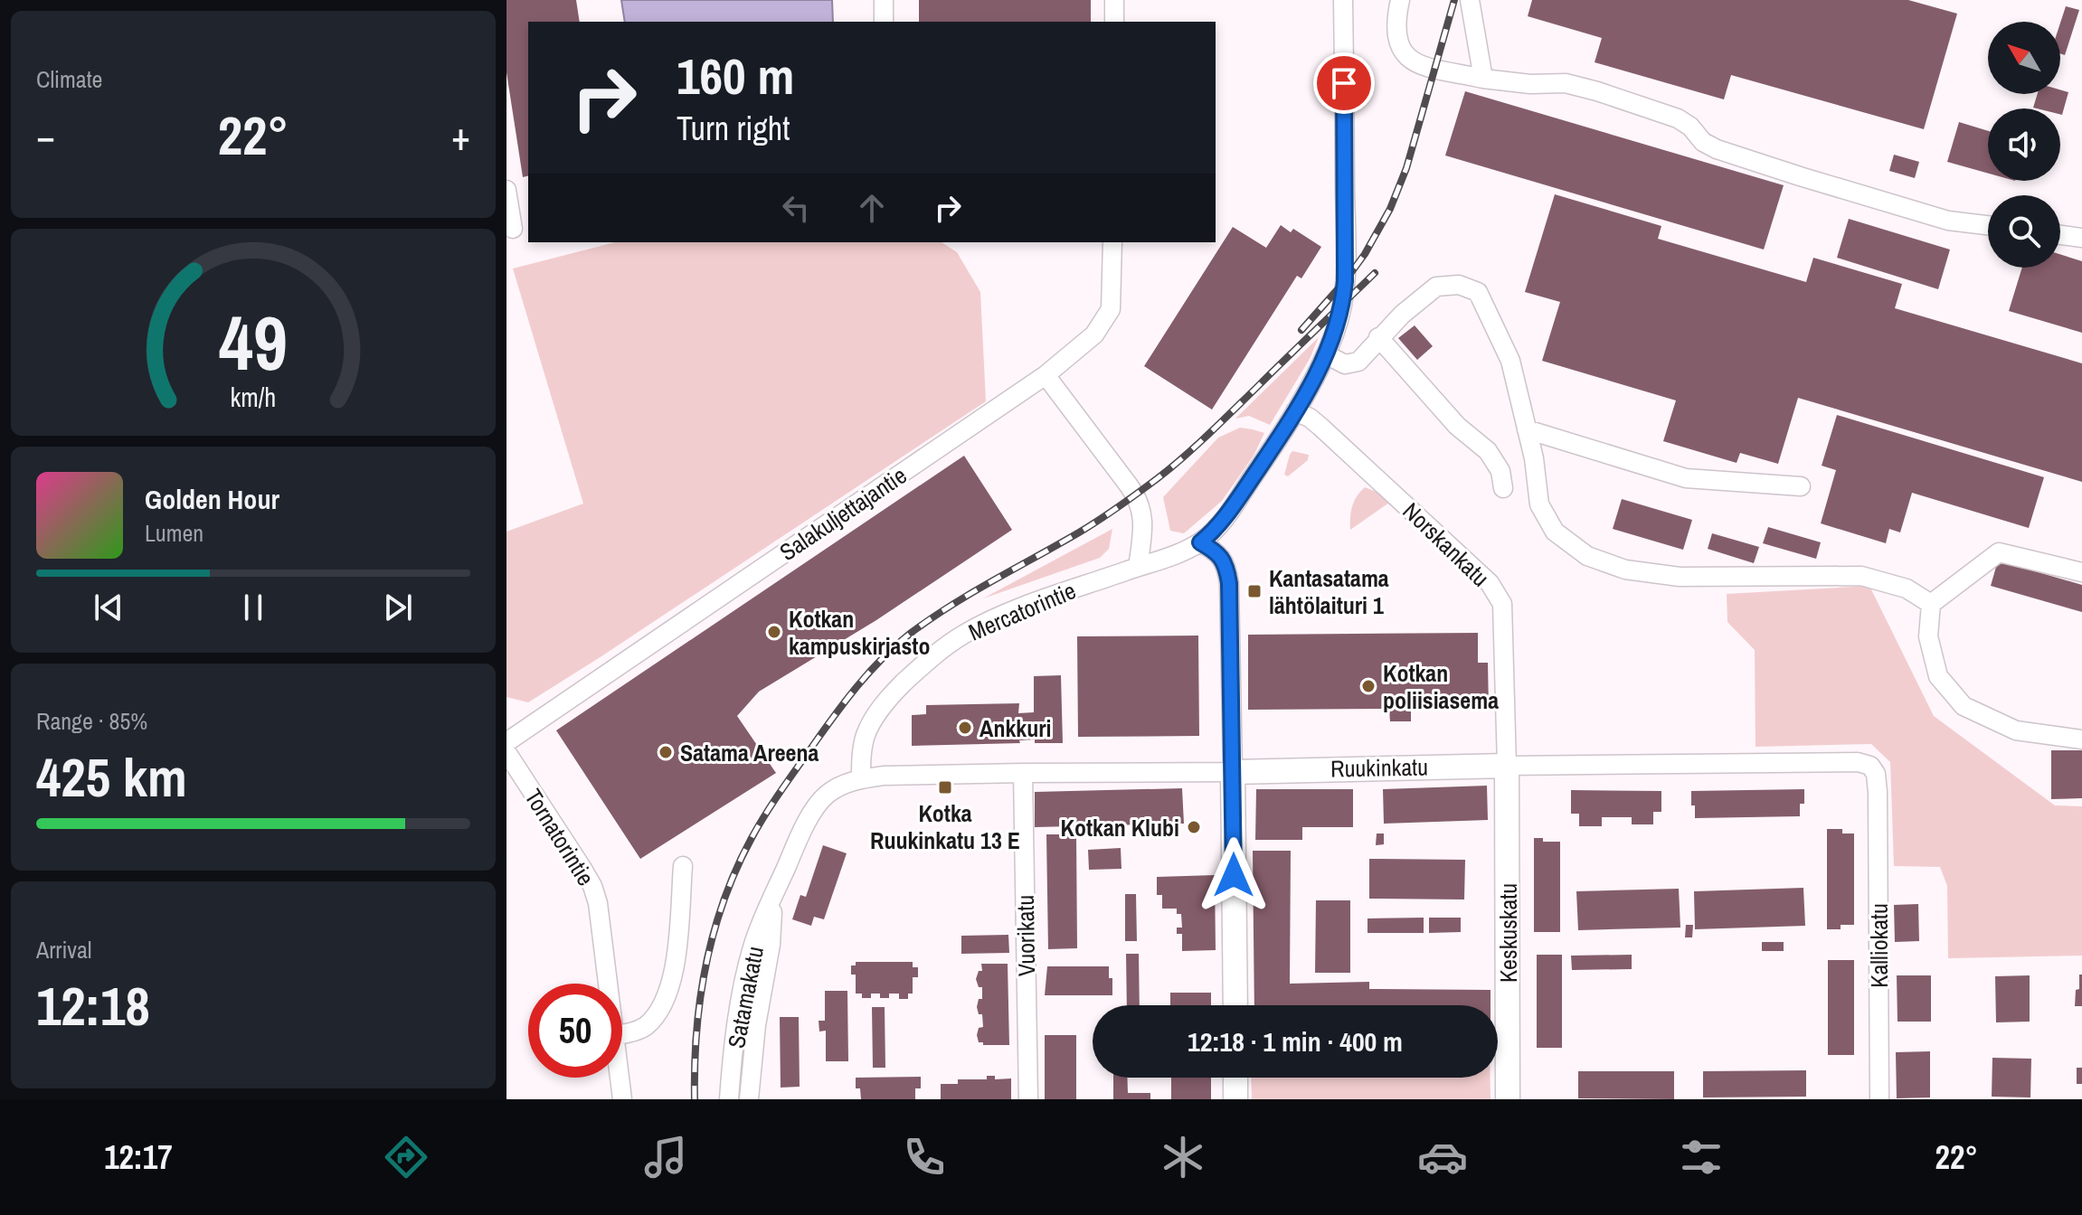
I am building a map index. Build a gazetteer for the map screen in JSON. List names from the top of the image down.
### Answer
{
  "streets": {
    "main road": ["Ruukinkatu", "Keskuskatu"],
    "street": [
      "Salakuljettajantie",
      "Norskankatu",
      "Mercatorintie",
      "Tornatorintie",
      "Vuorikatu",
      "Kalliokatu",
      "Satamakatu"
    ]
  },
  "crossings": [
    ["Norskankatu", "Mercatorintie"],
    ["Norskankatu", "Ruukinkatu"],
    ["Norskankatu", "Keskuskatu"],
    ["Mercatorintie", "Ruukinkatu"],
    ["Mercatorintie", "Satamakatu"],
    ["Ruukinkatu", "Keskuskatu"],
    ["Ruukinkatu", "Vuorikatu"],
    ["Ruukinkatu", "Kalliokatu"],
    ["Ruukinkatu", "Satamakatu"]
  ],
  "places": {
    "transit": ["Kantasatama lähtölaituri 1", "Kotka Ruukinkatu 13 E"],
    "other": [
      "Kotkan kampuskirjasto",
      "Kotkan poliisiasema",
      "Ankkuri",
      "Satama Areena",
      "Kotkan Klubi"
    ]
  },
  "north": "top left",
  "page": {
    "tile": [
      "Climate",
      ["Range · 85%", "425 km"],
      ["Arrival", "12:18"]
    ],
    "turn": ["160 m", "Turn right"],
    "heat": ["−", "22°", "+"],
    "song": ["Golden Hour", "Lumen"],
    "limit": "50",
    "trip": "12:18 · 1 min · 400 m",
    "tabs": ["12:17", "22°"],
    "gauge": ["49", "km/h"]
  }
}
